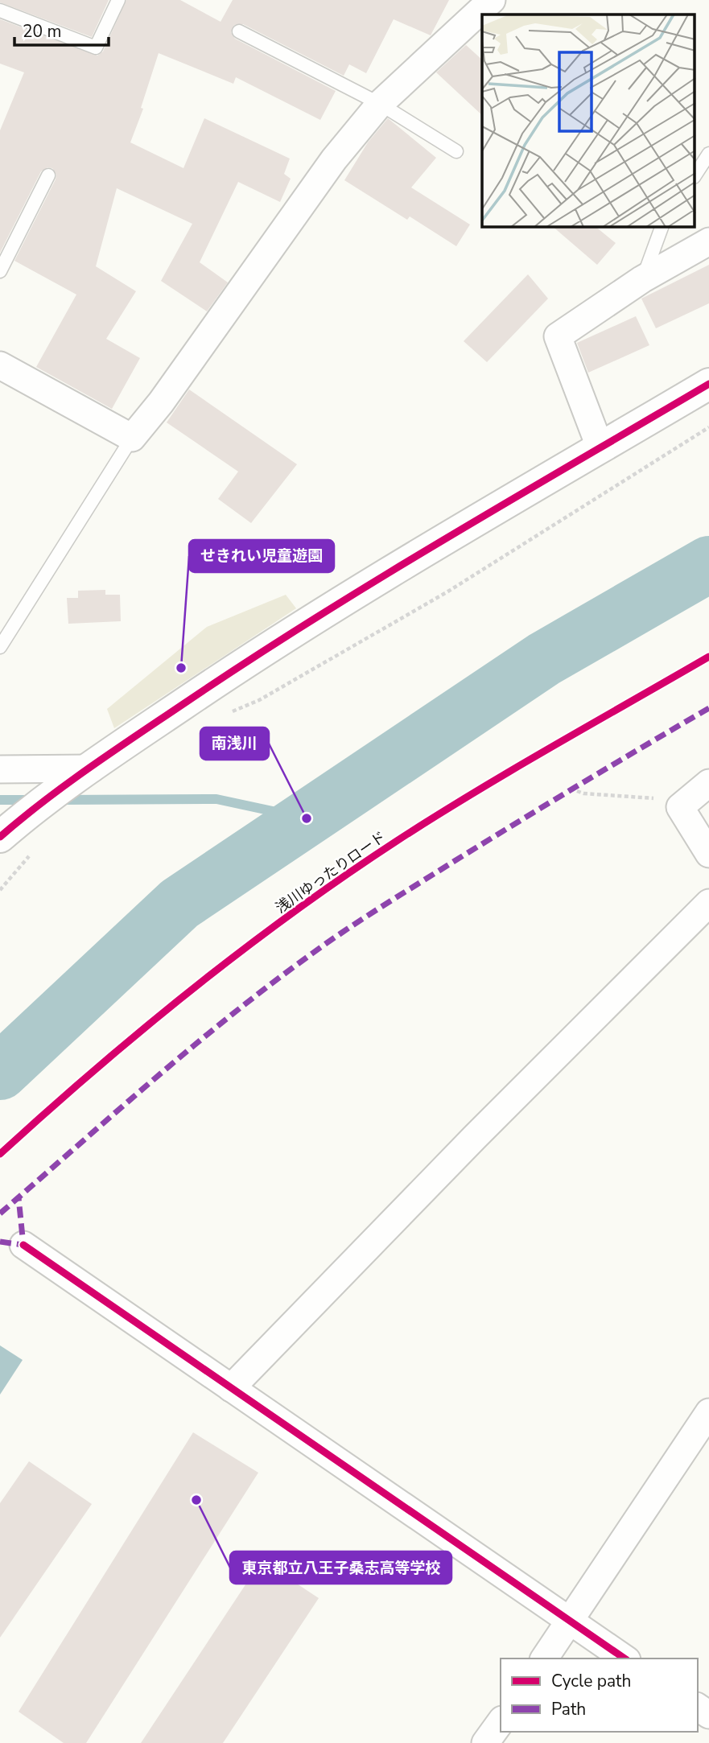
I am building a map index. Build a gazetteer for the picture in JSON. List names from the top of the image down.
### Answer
{
  "streets": {
    "cycle path": ["浅川ゆったりロード"]
  },
  "places": ["せきれい児童遊園", "南浅川", "東京都立八王子桑志高等学校"],
  "legend": ["Cycle path", "Path"],
  "scale_bar": "20 m"
}
